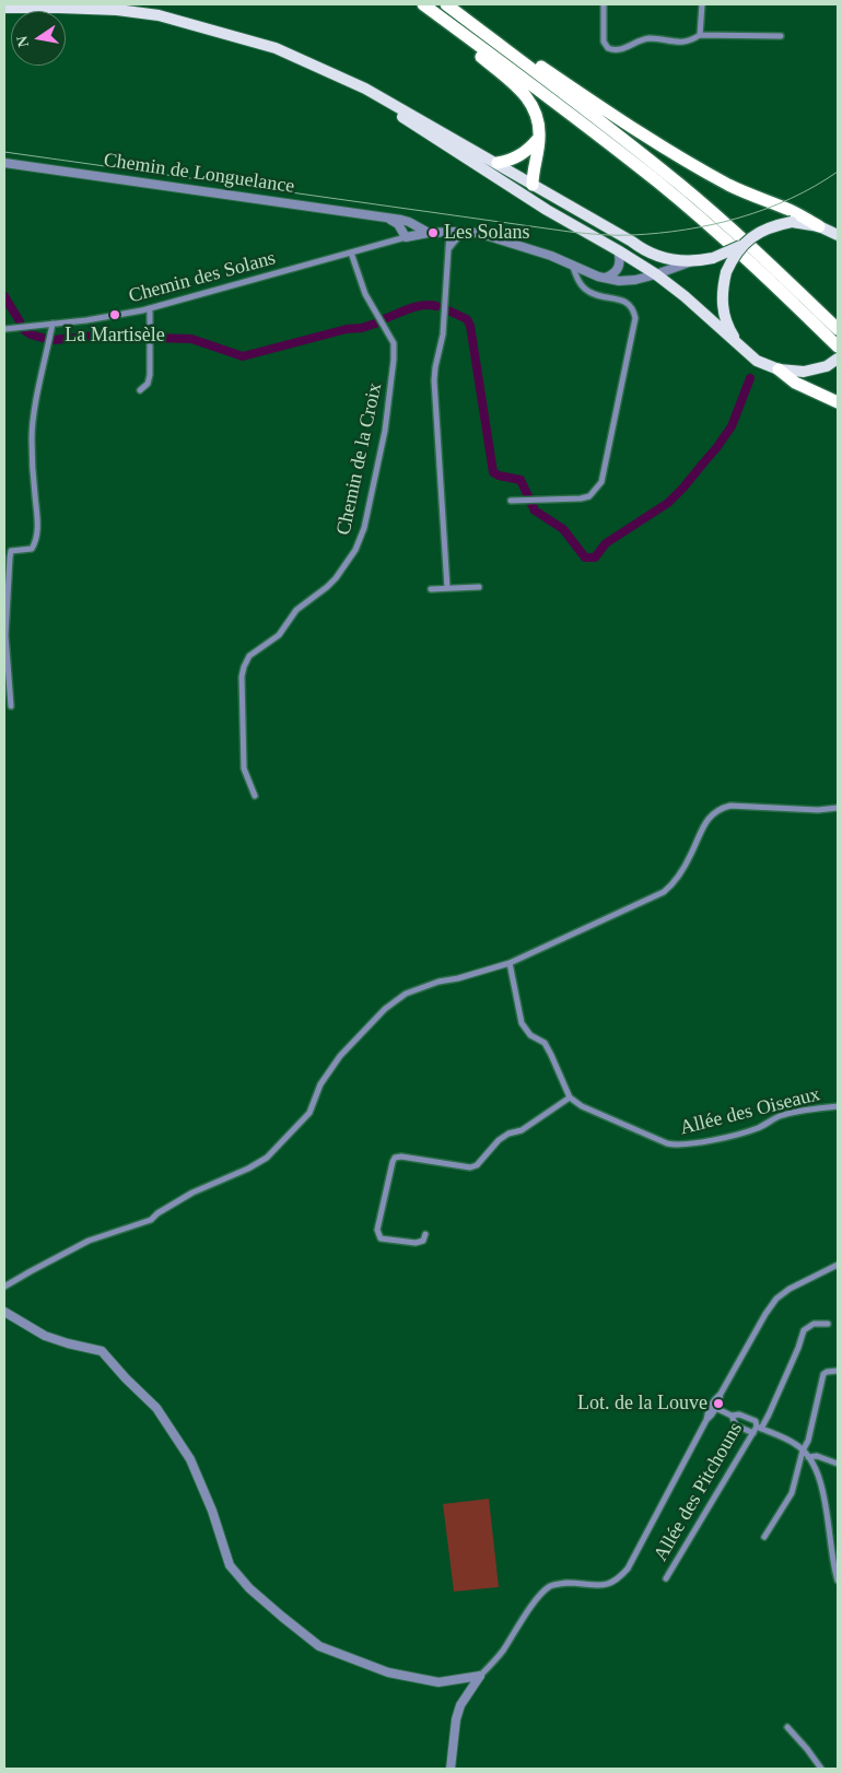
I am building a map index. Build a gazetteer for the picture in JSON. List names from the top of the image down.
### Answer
{
  "streets": {
    "street": [
      "Chemin de Longuelance",
      "Chemin des Solans",
      "Chemin de la Croix",
      "Allée des Oiseaux",
      "Allée des Pitchouns"
    ]
  },
  "crossings": [
    ["Chemin des Solans", "Chemin de la Croix"]
  ],
  "places": ["Les Solans", "La Martisèle", "Lot. de la Louve"],
  "north": "left"
}
